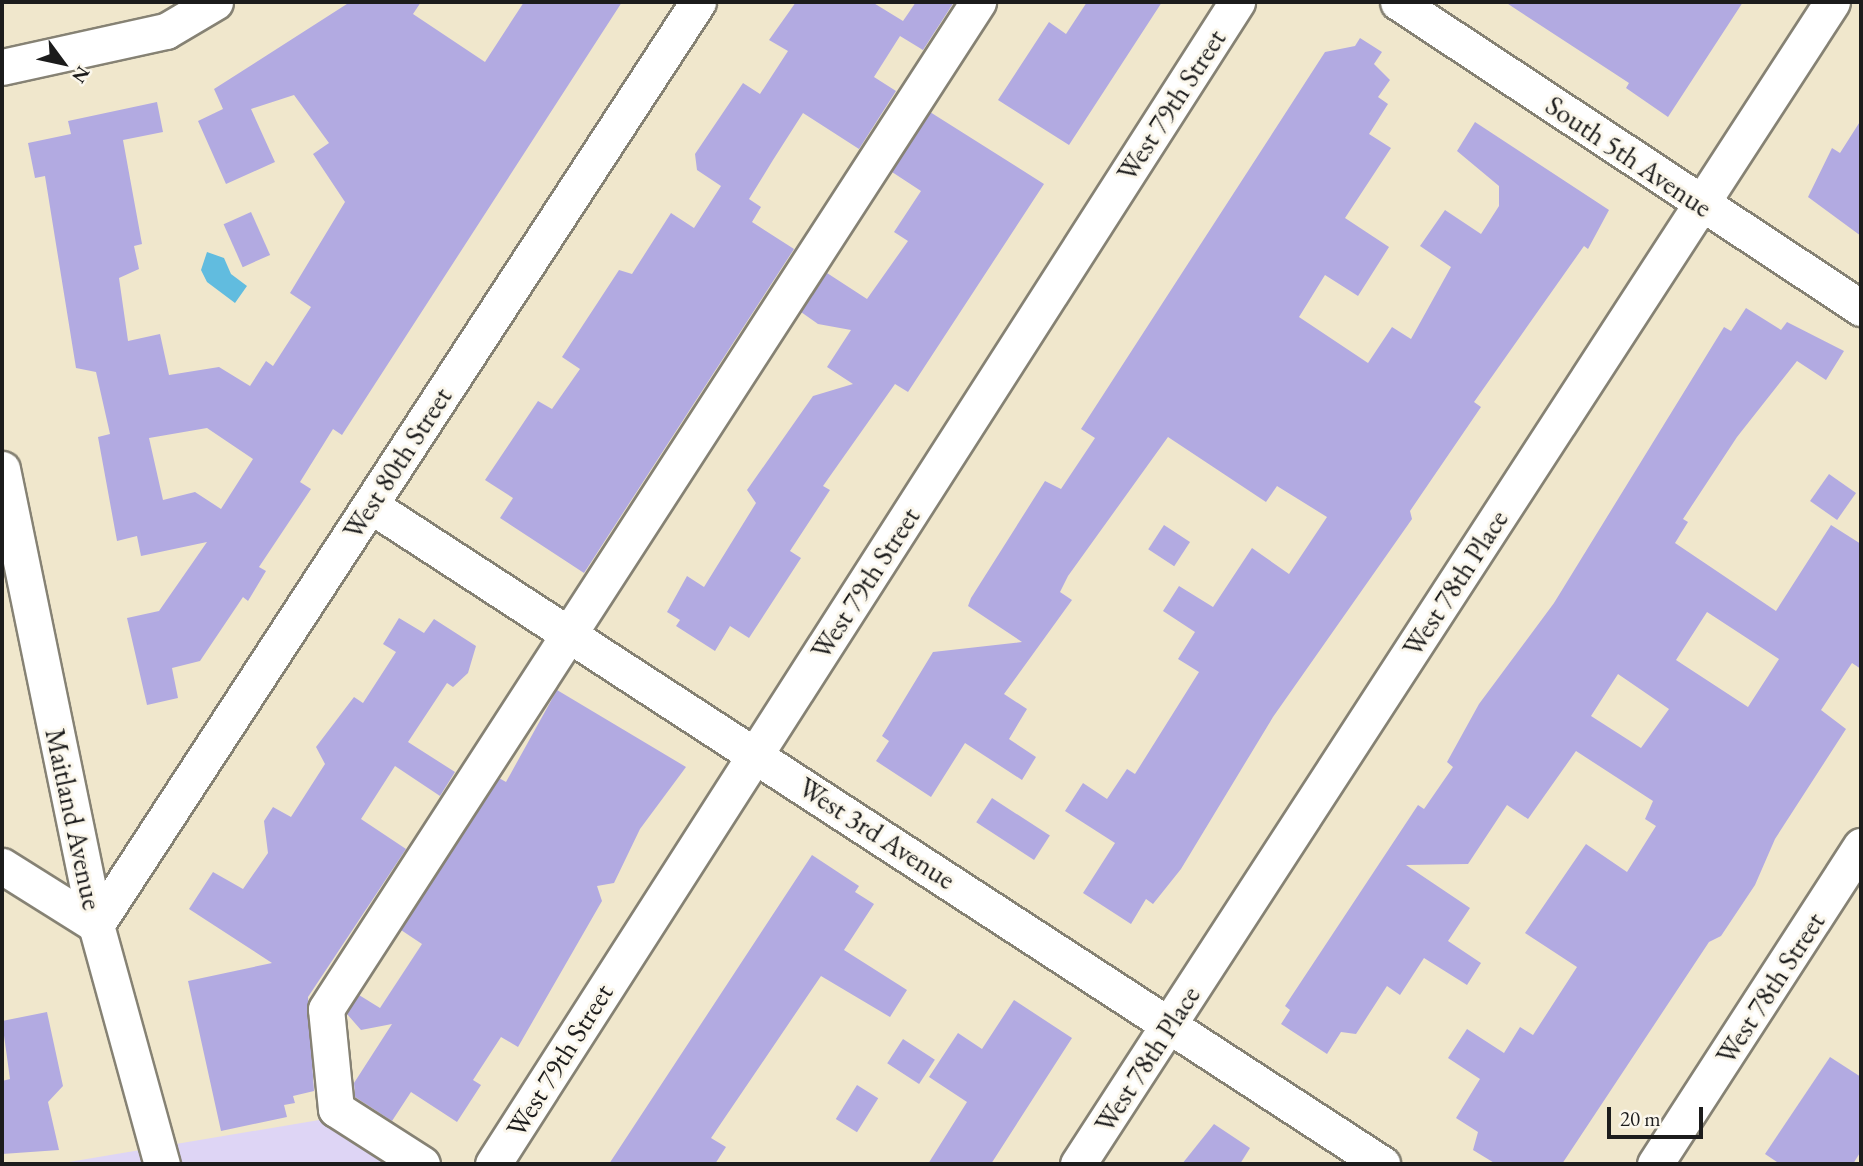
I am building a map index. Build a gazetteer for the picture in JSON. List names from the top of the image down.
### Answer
{
  "streets": {
    "street": [
      "West 79th Street",
      "South 5th Avenue",
      "West 80th Street",
      "West 78th Place",
      "Maitland Avenue",
      "West 3rd Avenue",
      "West 78th Street"
    ]
  },
  "crossings": [
    ["West 79th Street", "West 3rd Avenue"],
    ["South 5th Avenue", "West 78th Place"],
    ["West 80th Street", "Maitland Avenue"],
    ["West 80th Street", "West 3rd Avenue"],
    ["West 78th Place", "West 3rd Avenue"]
  ],
  "scale_bar": "20 m",
  "north": "bottom right"
}
